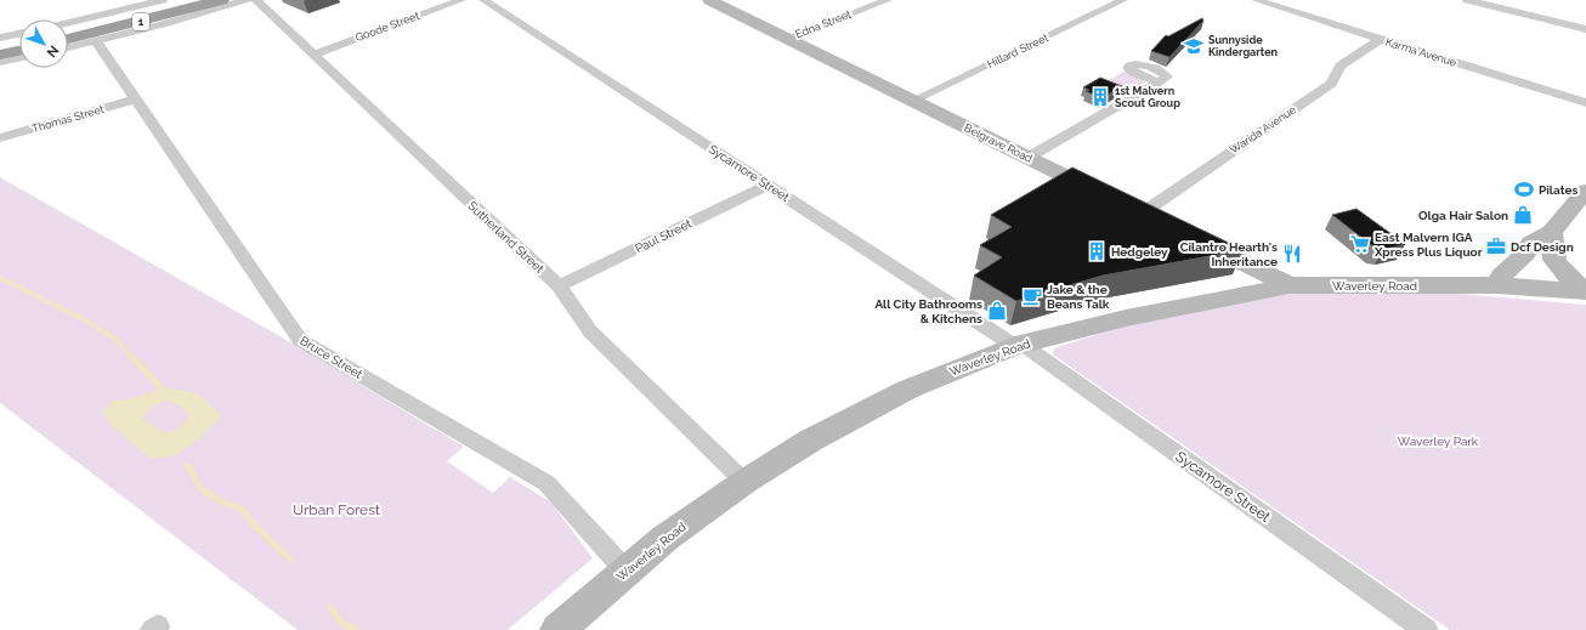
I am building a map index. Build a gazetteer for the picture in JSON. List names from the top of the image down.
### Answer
{
  "streets": {
    "highway": ["1"],
    "main road": ["Belgrave Road", "Waverley Road"],
    "street": [
      "Edna Street",
      "Goode Street",
      "Hillard Street",
      "Karma Avenue",
      "Thomas Street",
      "Warida Avenue",
      "Sycamore Street",
      "Paul Street",
      "Sutherland Street",
      "Bruce Street"
    ]
  },
  "crossings": [
    ["Edna Street", "Belgrave Road"],
    ["Goode Street", "Sutherland Street"],
    ["Hillard Street", "Belgrave Road"],
    ["Karma Avenue", "Warida Avenue"],
    ["Thomas Street", "Bruce Street"],
    ["Warida Avenue", "Belgrave Road"],
    ["Sycamore Street", "Paul Street"],
    ["Sycamore Street", "Waverley Road"],
    ["Paul Street", "Sutherland Street"],
    ["Sutherland Street", "Waverley Road"],
    ["Waverley Road", "Bruce Street"]
  ],
  "parks": ["Waverley Park", "Urban Forest"],
  "places": {
    "school or university": ["Sunnyside Kindergarten"],
    "building": ["1st Malvern Scout Group", "Hedgeley"],
    "sports": ["Pilates"],
    "shop": ["Olga Hair Salon", "All City Bathrooms & Kitchens"],
    "supermarket": ["East Malvern IGA Xpress Plus Liquor"],
    "office": ["Dcf Design"],
    "restaurant": ["Cilantro Hearth's Inheritance"],
    "cafe": ["Jake & the Beans Talk"]
  },
  "north": "bottom right"
}
